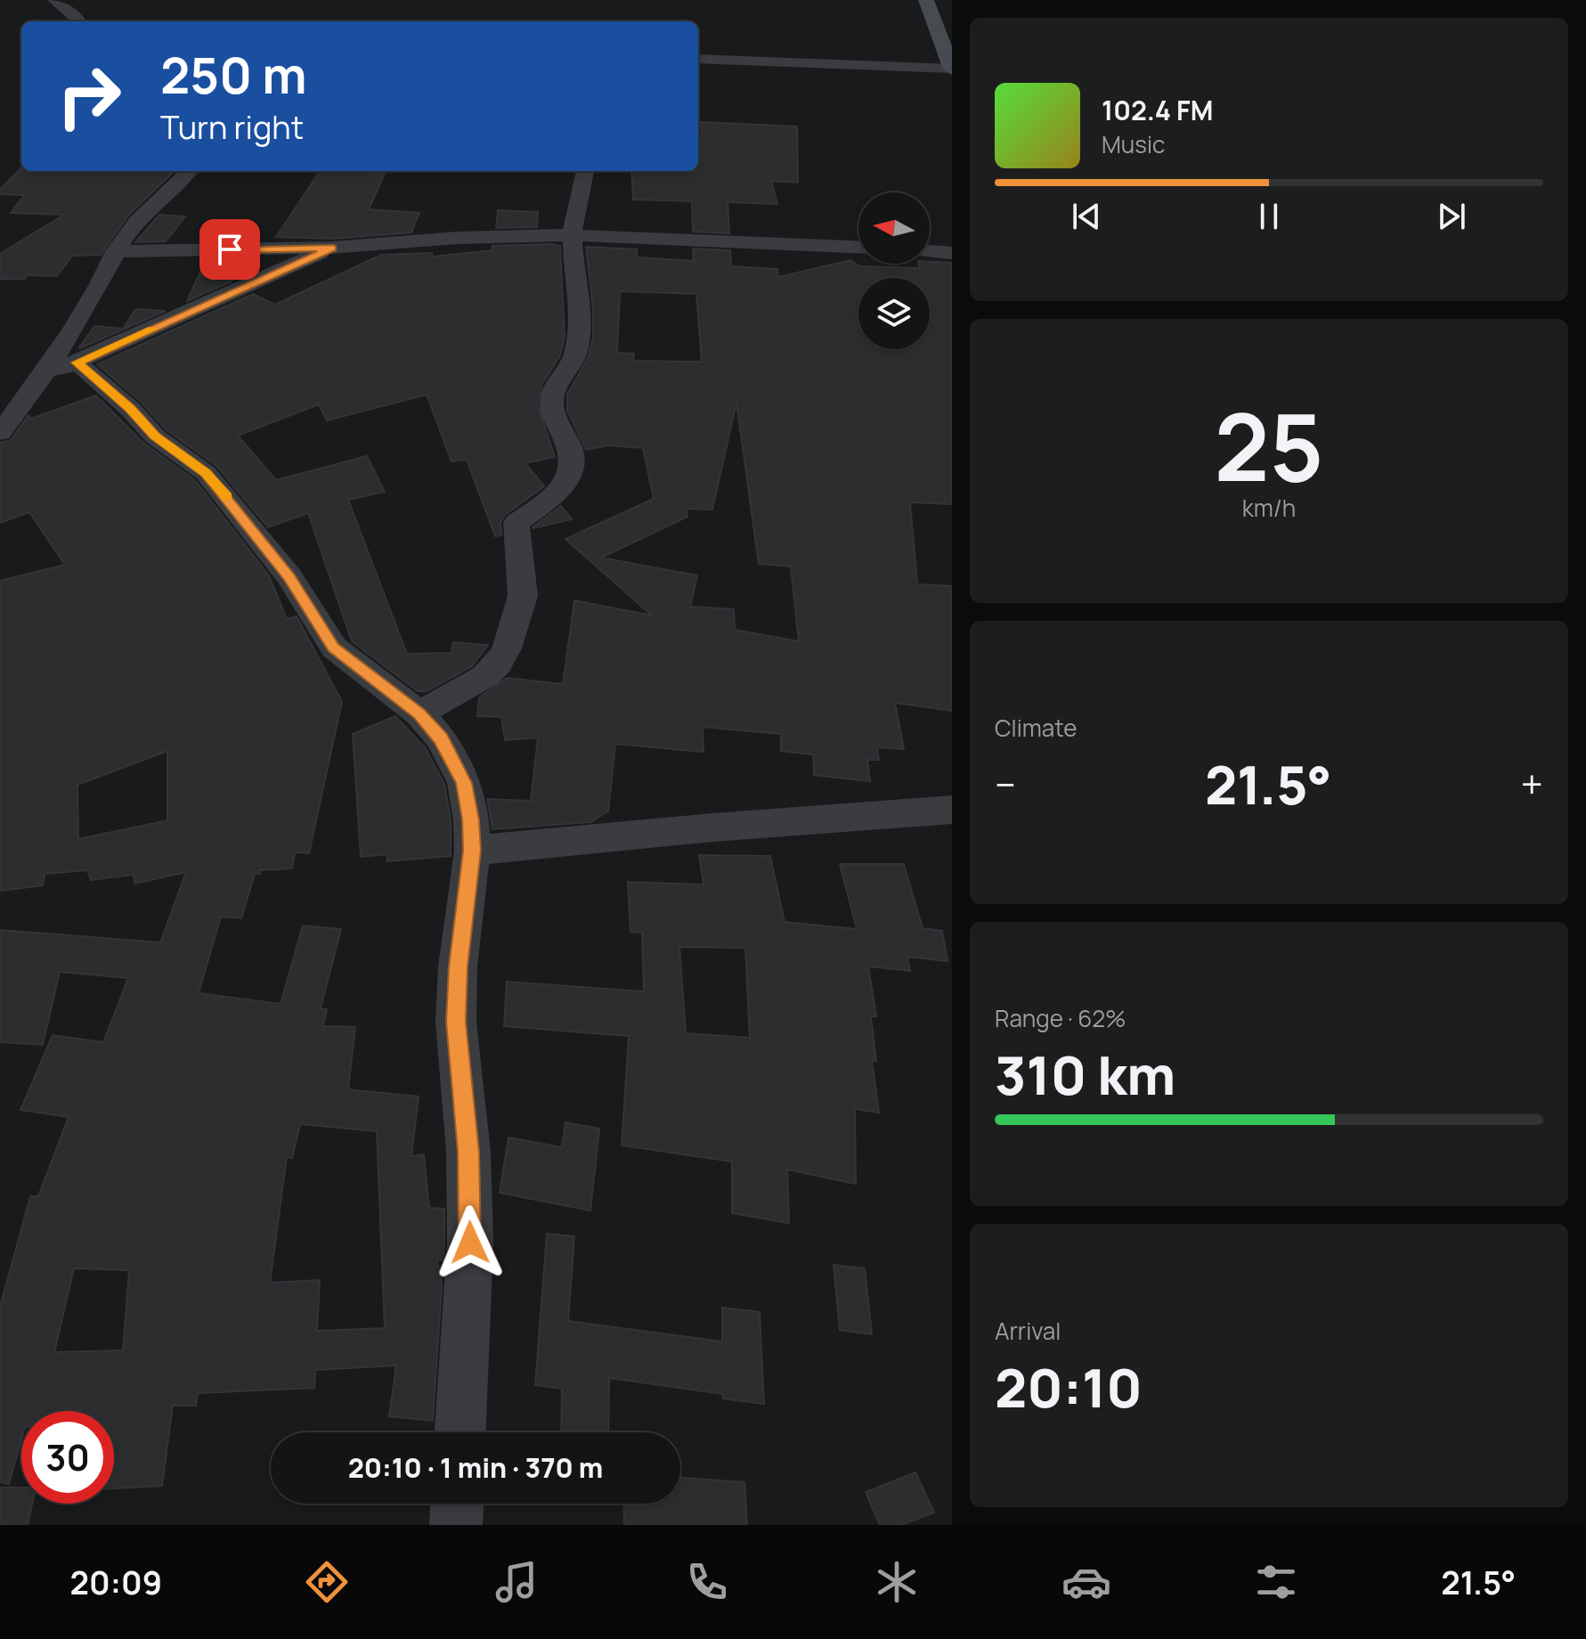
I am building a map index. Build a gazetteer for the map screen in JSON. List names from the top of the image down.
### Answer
{
  "north": "left",
  "page": {
    "turn": ["250 m", "Turn right"],
    "song": ["102.4 FM", "Music"],
    "tile": [
      ["25", "km/h"],
      "Climate",
      ["Range · 62%", "310 km"],
      ["Arrival", "20:10"]
    ],
    "heat": ["−", "21.5°", "+"],
    "limit": "30",
    "trip": "20:10 · 1 min · 370 m",
    "tabs": ["20:09", "21.5°"]
  }
}
